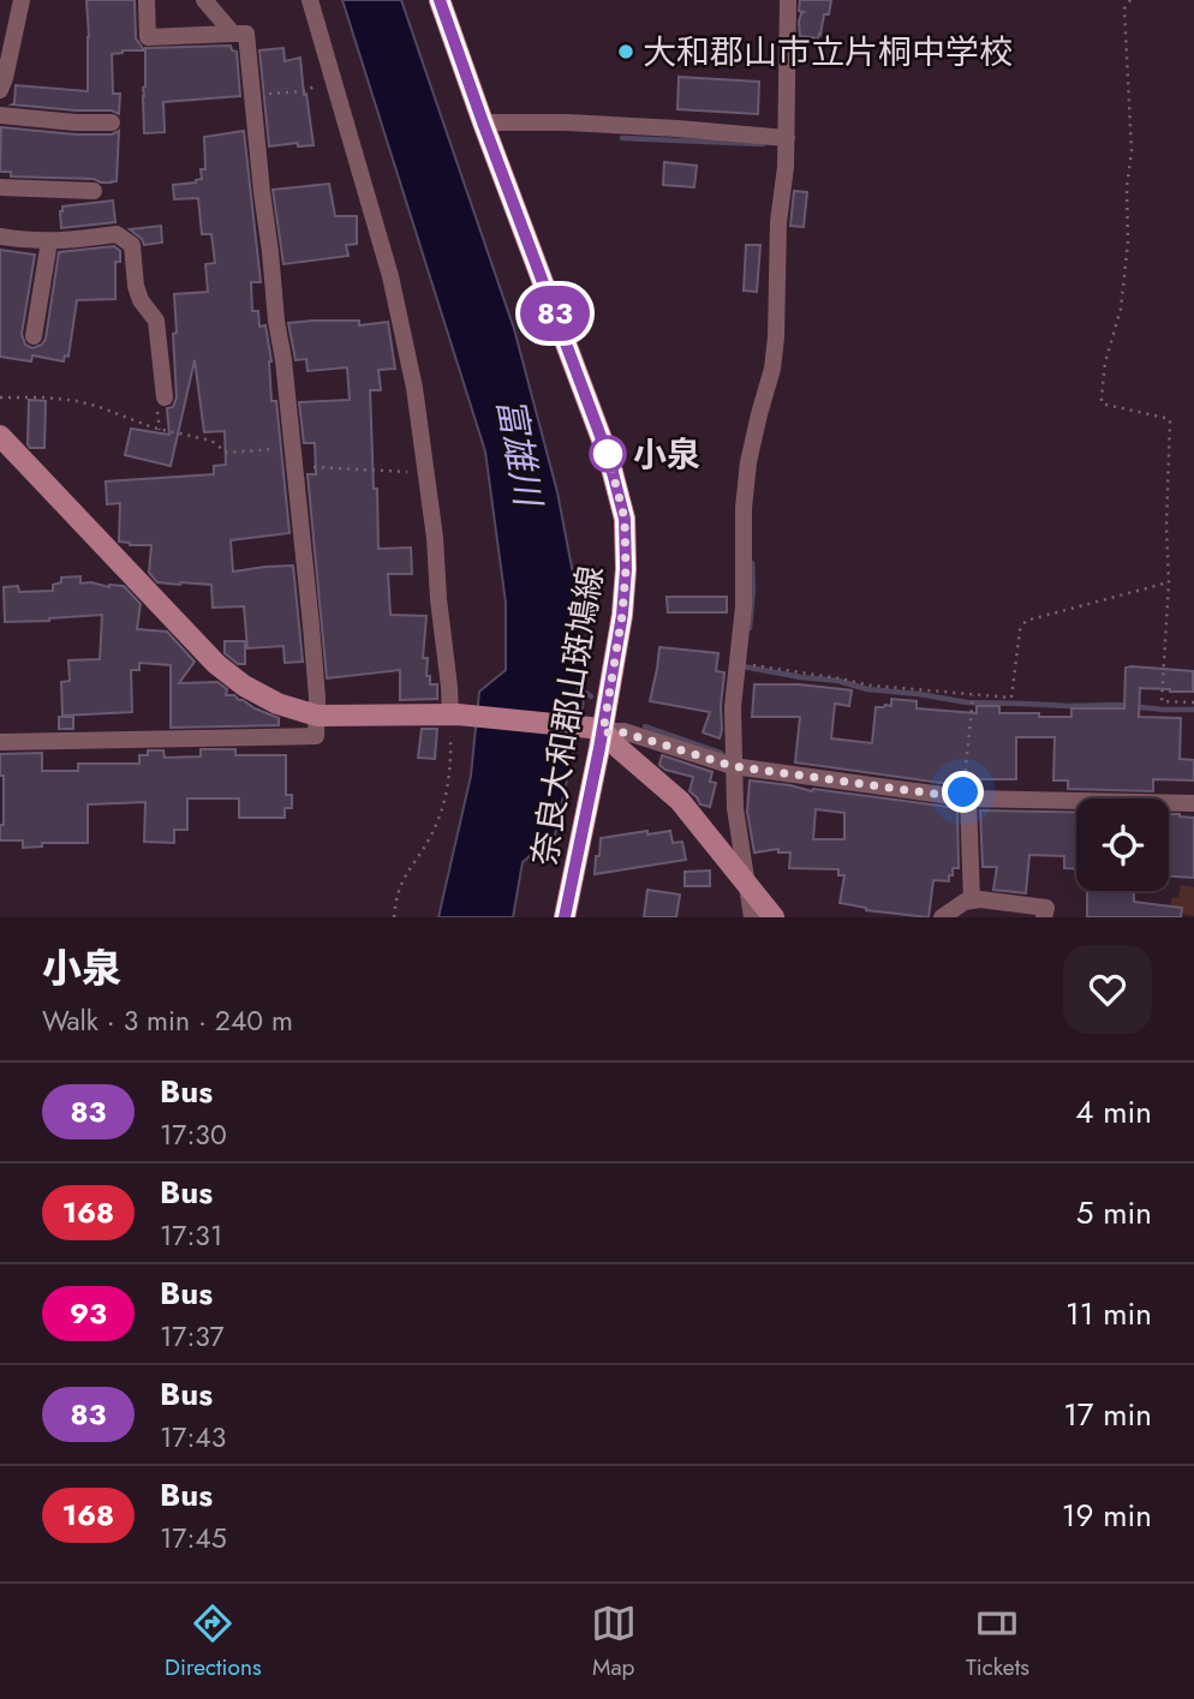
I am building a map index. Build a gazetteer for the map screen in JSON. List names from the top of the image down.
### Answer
{
  "streets": {
    "main road": ["奈良大和郡山斑鳩線"]
  },
  "water": ["富雄川"],
  "places": ["大和郡山市立片桐中学校", "小泉"],
  "lines": ["bus line 83"],
  "page": {
    "on_map": "83",
    "heading": ["小泉", "Walk · 3 min · 240 m"],
    "list": [
      {
        "mark": "83",
        "name": "Bus",
        "note": "17:30",
        "value": "4 min"
      },
      {
        "mark": "168",
        "name": "Bus",
        "note": "17:31",
        "value": "5 min"
      },
      {
        "mark": "93",
        "name": "Bus",
        "note": "17:37",
        "value": "11 min"
      },
      {
        "mark": "83",
        "name": "Bus",
        "note": "17:43",
        "value": "17 min"
      },
      {
        "mark": "168",
        "name": "Bus",
        "note": "17:45",
        "value": "19 min"
      }
    ],
    "tabs": ["Directions", "Map", "Tickets"]
  }
}
